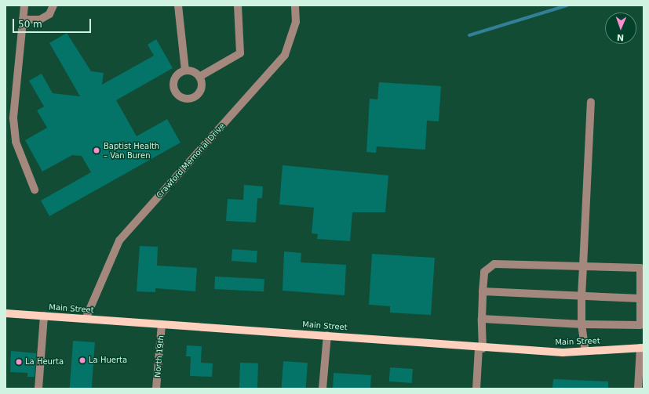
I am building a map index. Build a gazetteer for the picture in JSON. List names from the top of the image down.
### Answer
{
  "streets": {
    "main road": ["Main Street"],
    "street": ["Crawford Memorial Drive", "North 19th"]
  },
  "crossings": [
    ["Crawford Memorial Drive", "Main Street"],
    ["Main Street", "North 19th"]
  ],
  "places": ["Baptist Health – Van Buren", "La Huerta", "La Heurta"],
  "scale_bar": "50 m",
  "north": "bottom"
}
